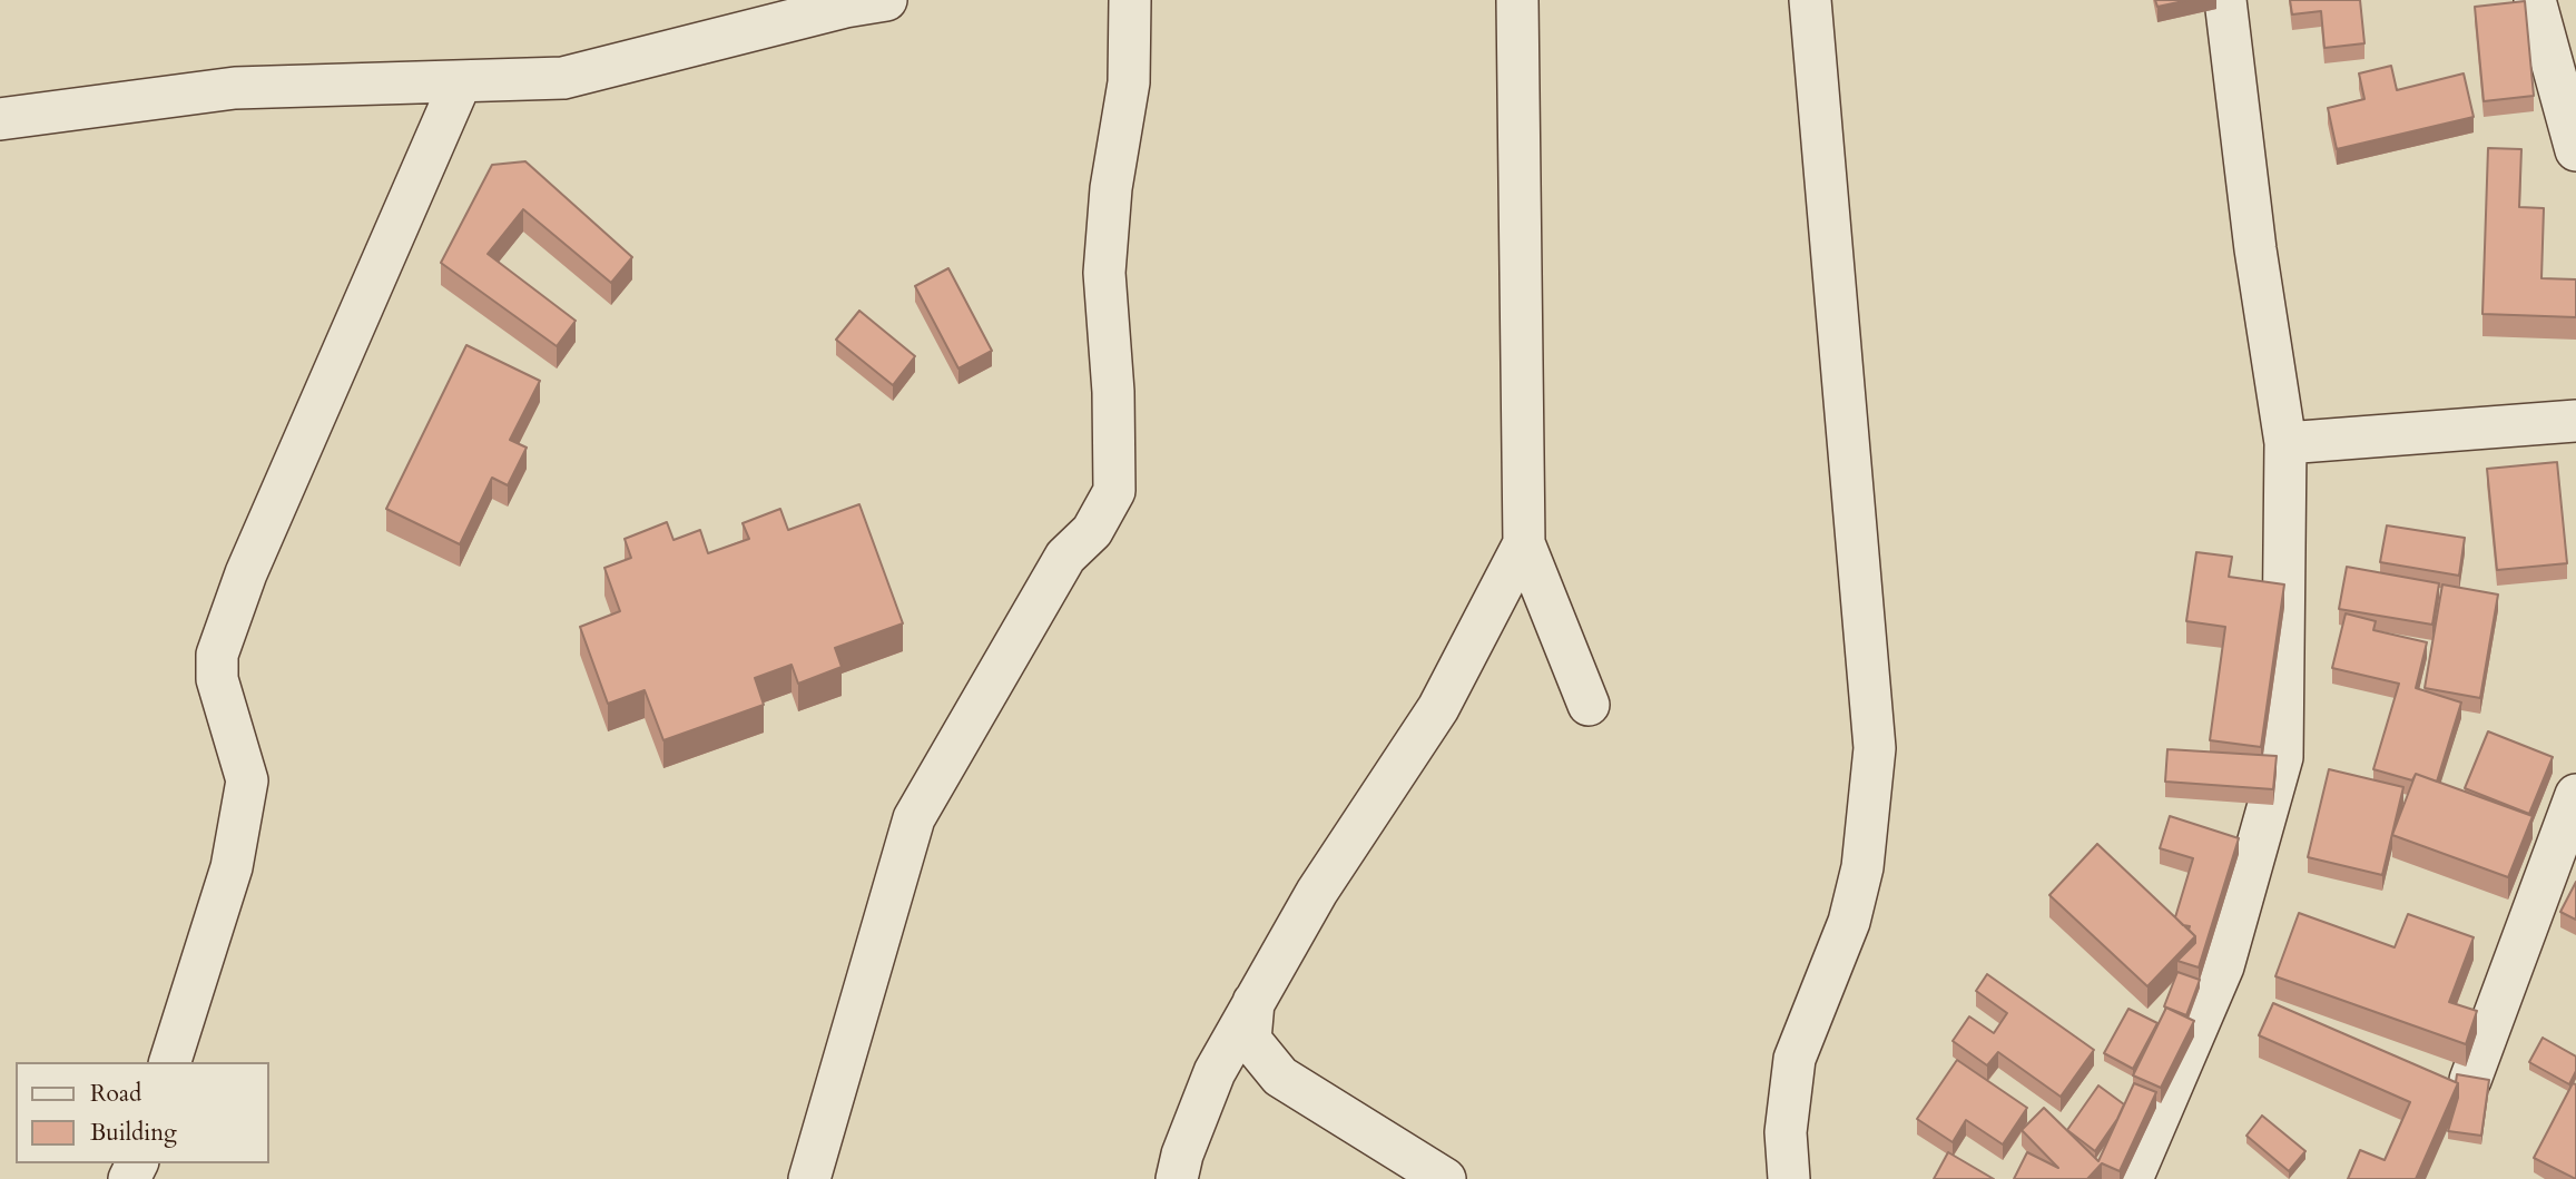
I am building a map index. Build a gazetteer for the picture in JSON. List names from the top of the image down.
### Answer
{
  "legend": ["Road", "Building"]
}
